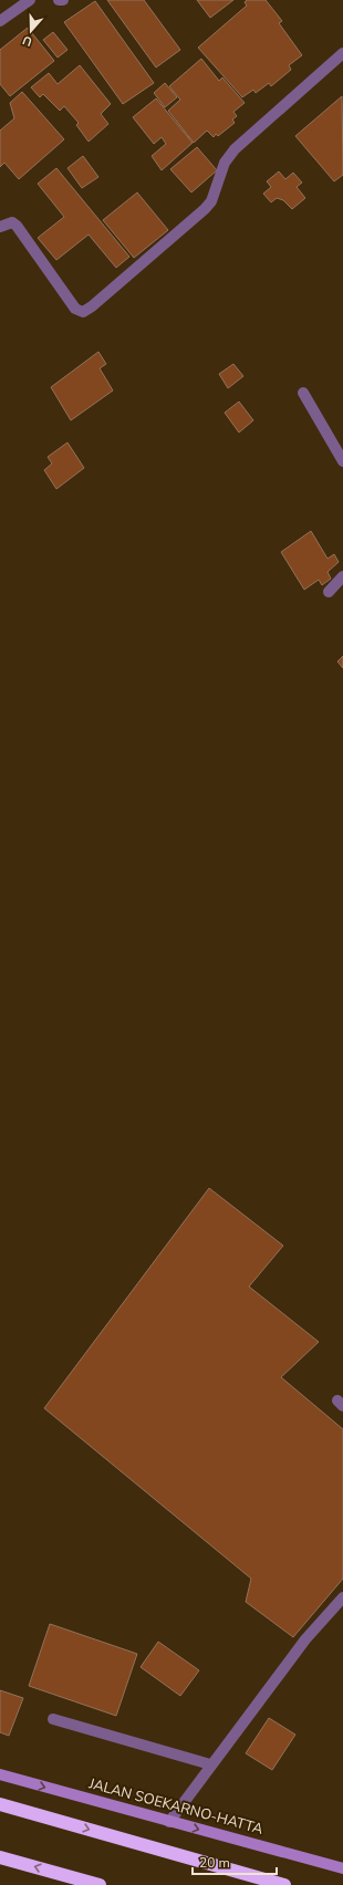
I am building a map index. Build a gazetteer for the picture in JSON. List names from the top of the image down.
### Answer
{
  "streets": {
    "main road": ["JALAN SOEKARNO-HATTA"]
  },
  "one_way": ["JALAN SOEKARNO-HATTA"],
  "scale_bar": "20 m",
  "north": "bottom"
}
